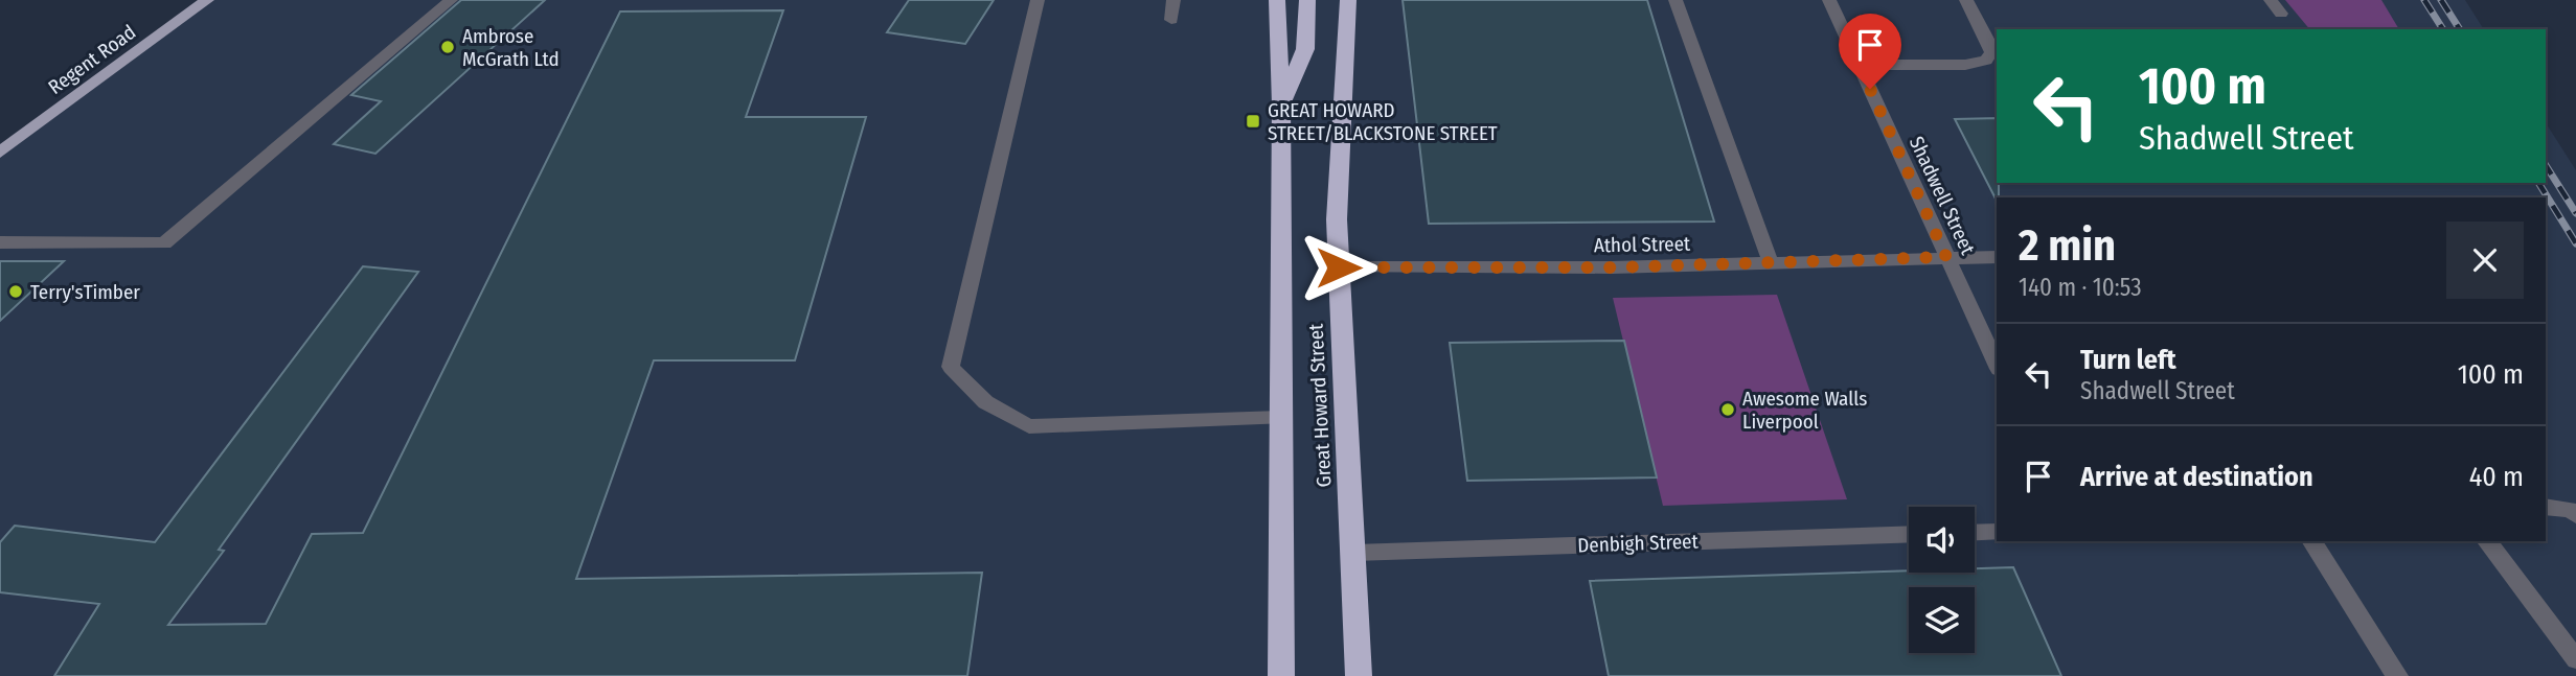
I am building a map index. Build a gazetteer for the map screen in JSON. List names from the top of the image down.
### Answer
{
  "streets": {
    "highway": ["Great Howard Street"],
    "main road": ["Regent Road"],
    "street": ["Shadwell Street", "Athol Street", "Denbigh Street"]
  },
  "crossings": [
    ["Shadwell Street", "Athol Street"],
    ["Athol Street", "Great Howard Street"],
    ["Great Howard Street", "Denbigh Street"]
  ],
  "places": {
    "other": ["Ambrose McGrath Ltd", "Terry'sTimber", "Awesome Walls Liverpool"],
    "transit": ["GREAT HOWARD STREET/BLACKSTONE STREET"]
  },
  "page": {
    "turn": ["100 m", "Shadwell Street"],
    "heading": ["2 min", "140 m · 10:53"],
    "list": [
      {
        "name": "Turn left",
        "note": "Shadwell Street",
        "value": "100 m"
      },
      {
        "name": "Arrive at destination",
        "value": "40 m"
      }
    ]
  }
}
